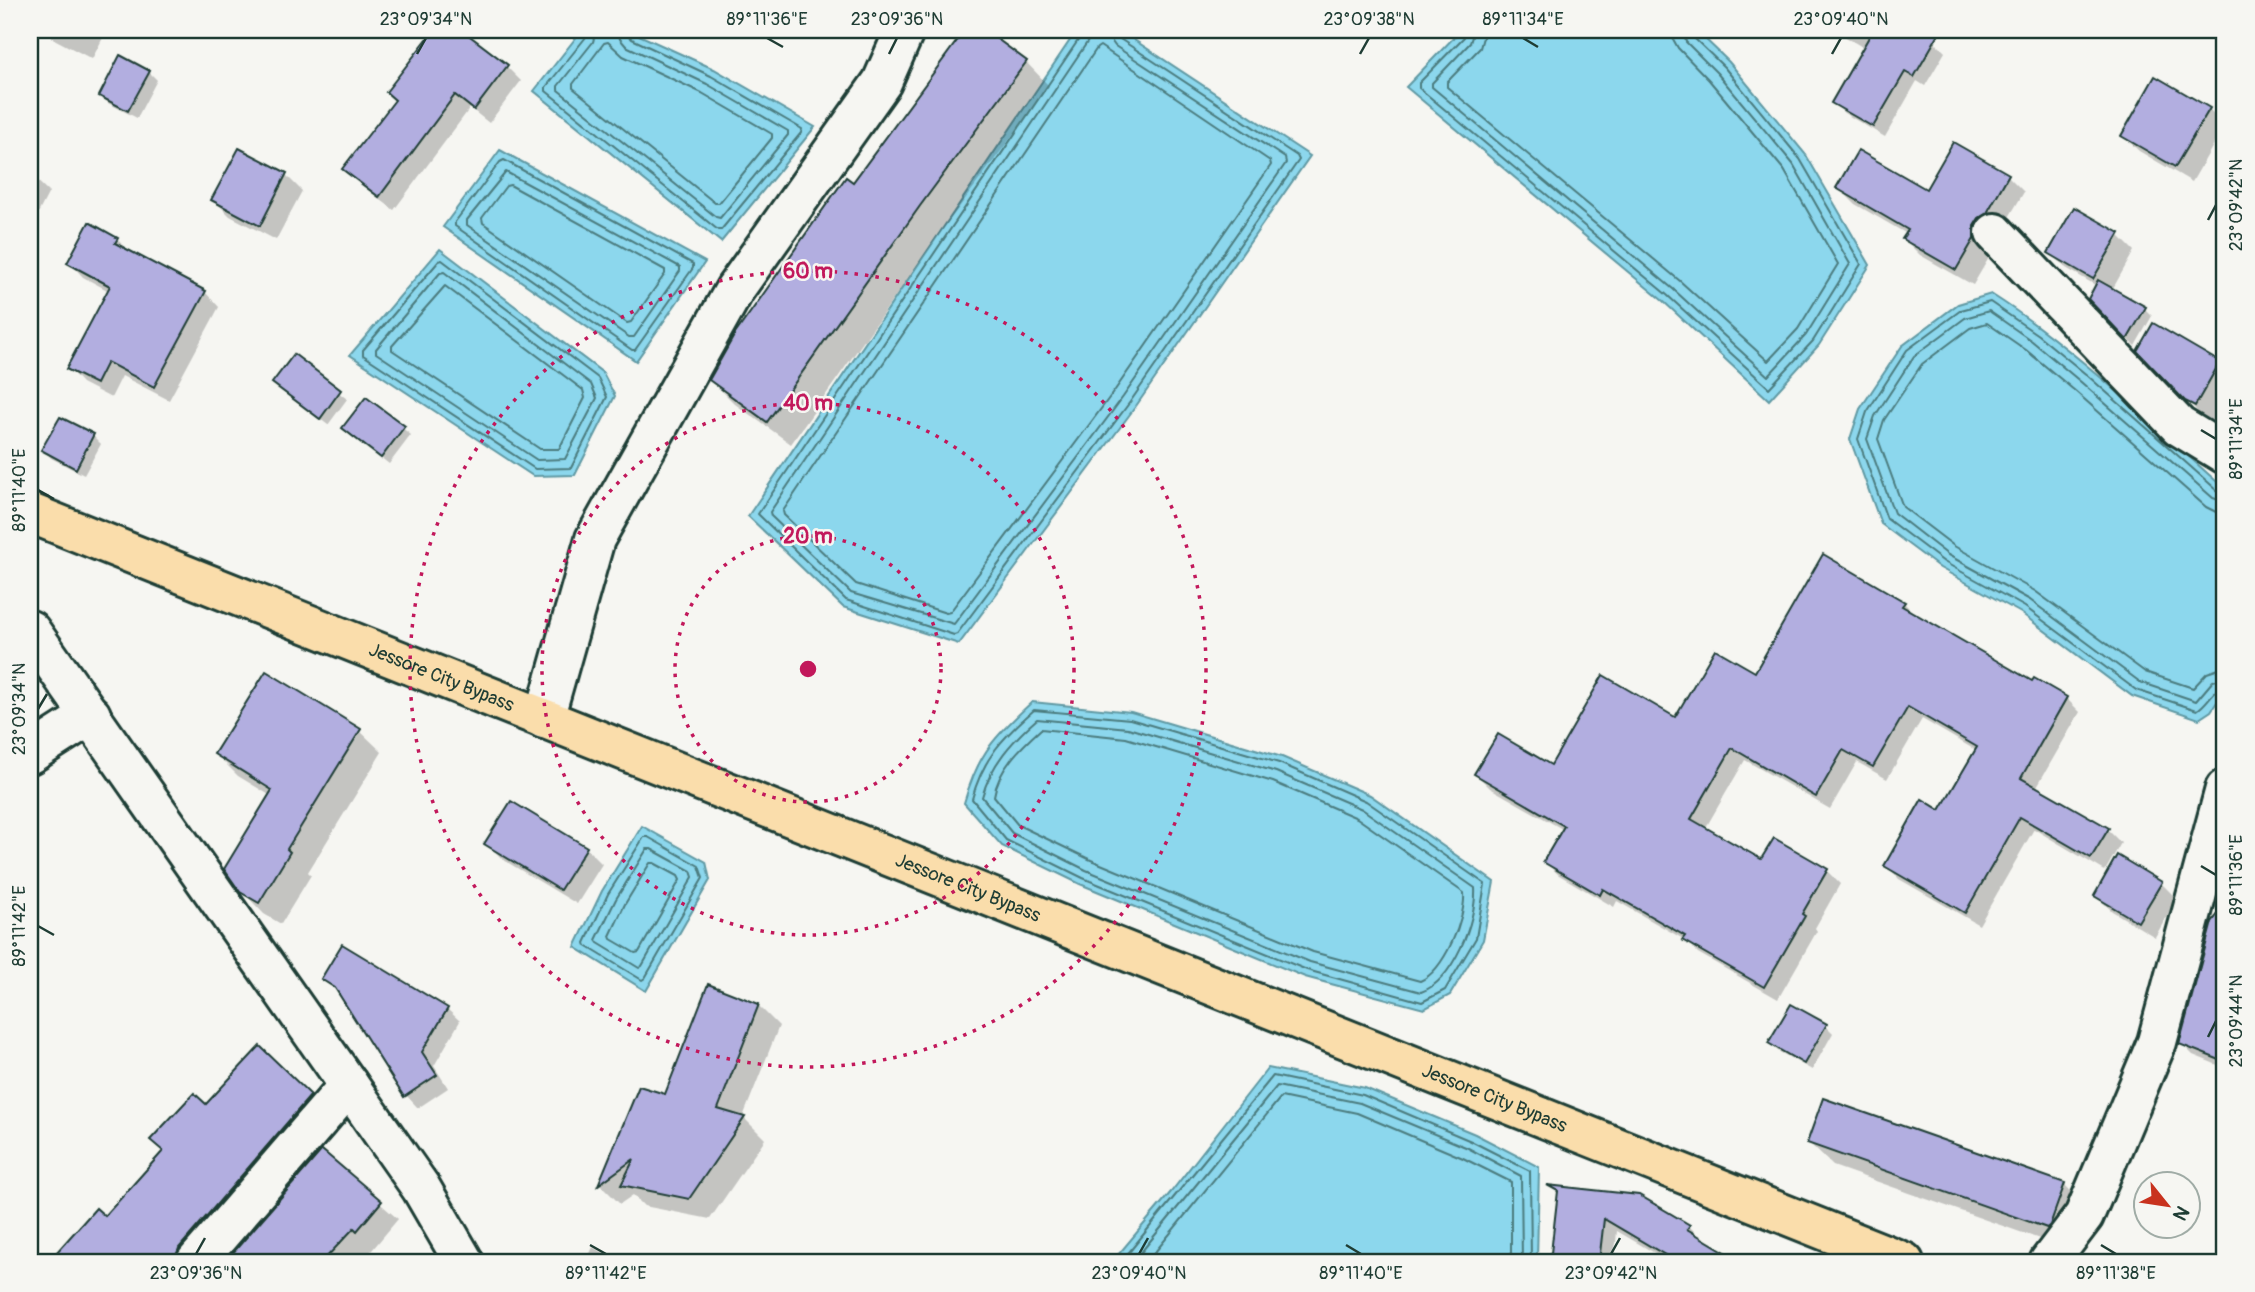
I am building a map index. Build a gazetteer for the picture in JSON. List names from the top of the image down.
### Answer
{
  "streets": {
    "highway": ["Jessore City Bypass"]
  },
  "north": "bottom right",
  "coordinates": [
    "23°09'34\"N",
    "89°11'36\"E",
    "23°09'36\"N",
    "23°09'38\"N",
    "89°11'34\"E",
    "23°09'40\"N",
    "23°09'42\"N",
    "89°11'40\"E",
    "89°11'42\"E",
    "23°09'44\"N",
    "89°11'38\"E"
  ],
  "rings": ["60 m", "40 m", "20 m"]
}
